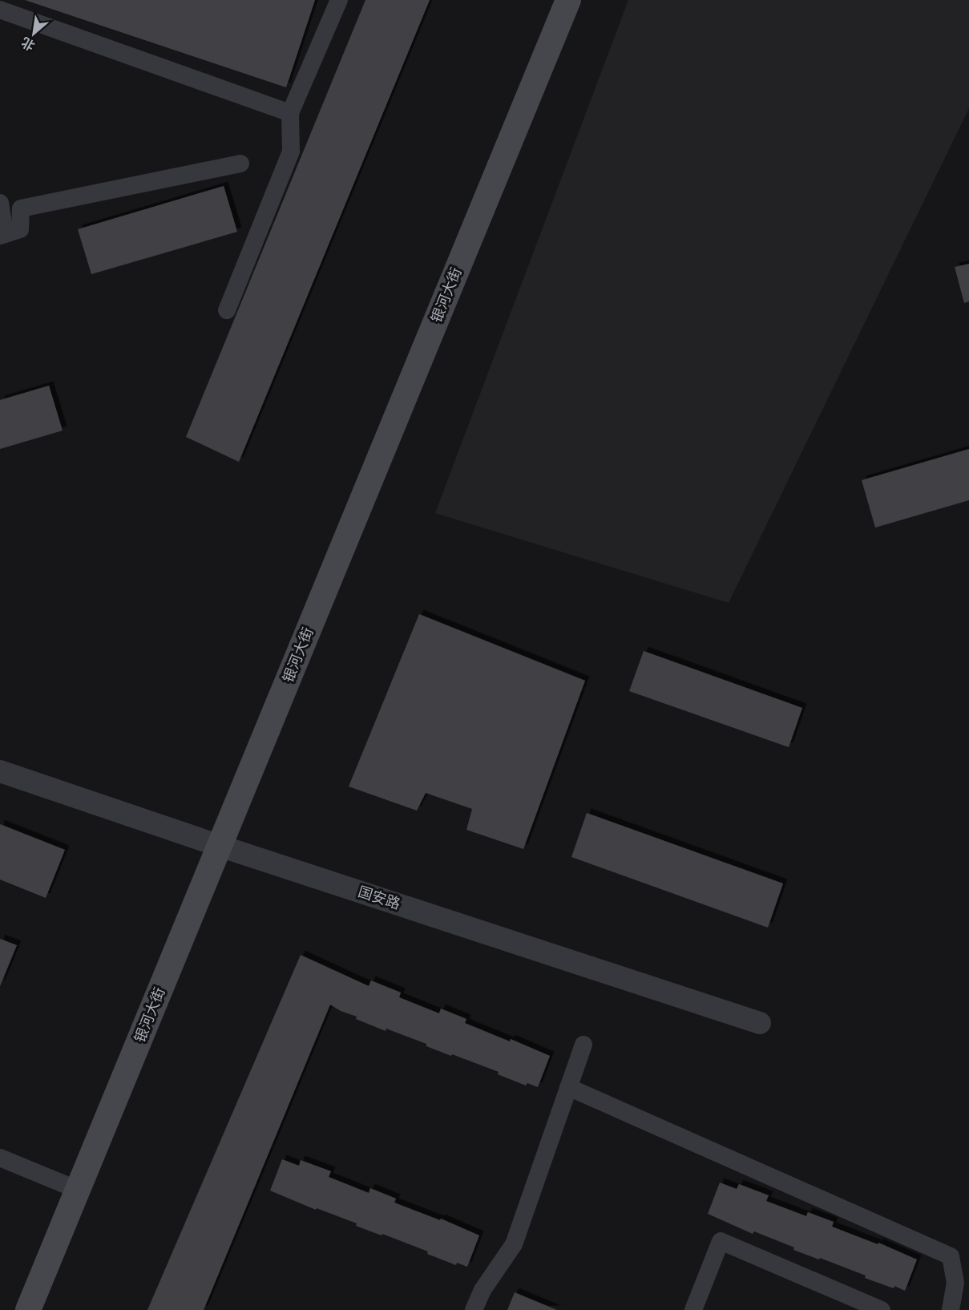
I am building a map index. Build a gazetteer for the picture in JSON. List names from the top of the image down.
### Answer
{
  "streets": {
    "main road": ["银河大街"],
    "street": ["国安路"]
  },
  "crossings": [
    ["银河大街", "国安路"]
  ],
  "north": "bottom left"
}
